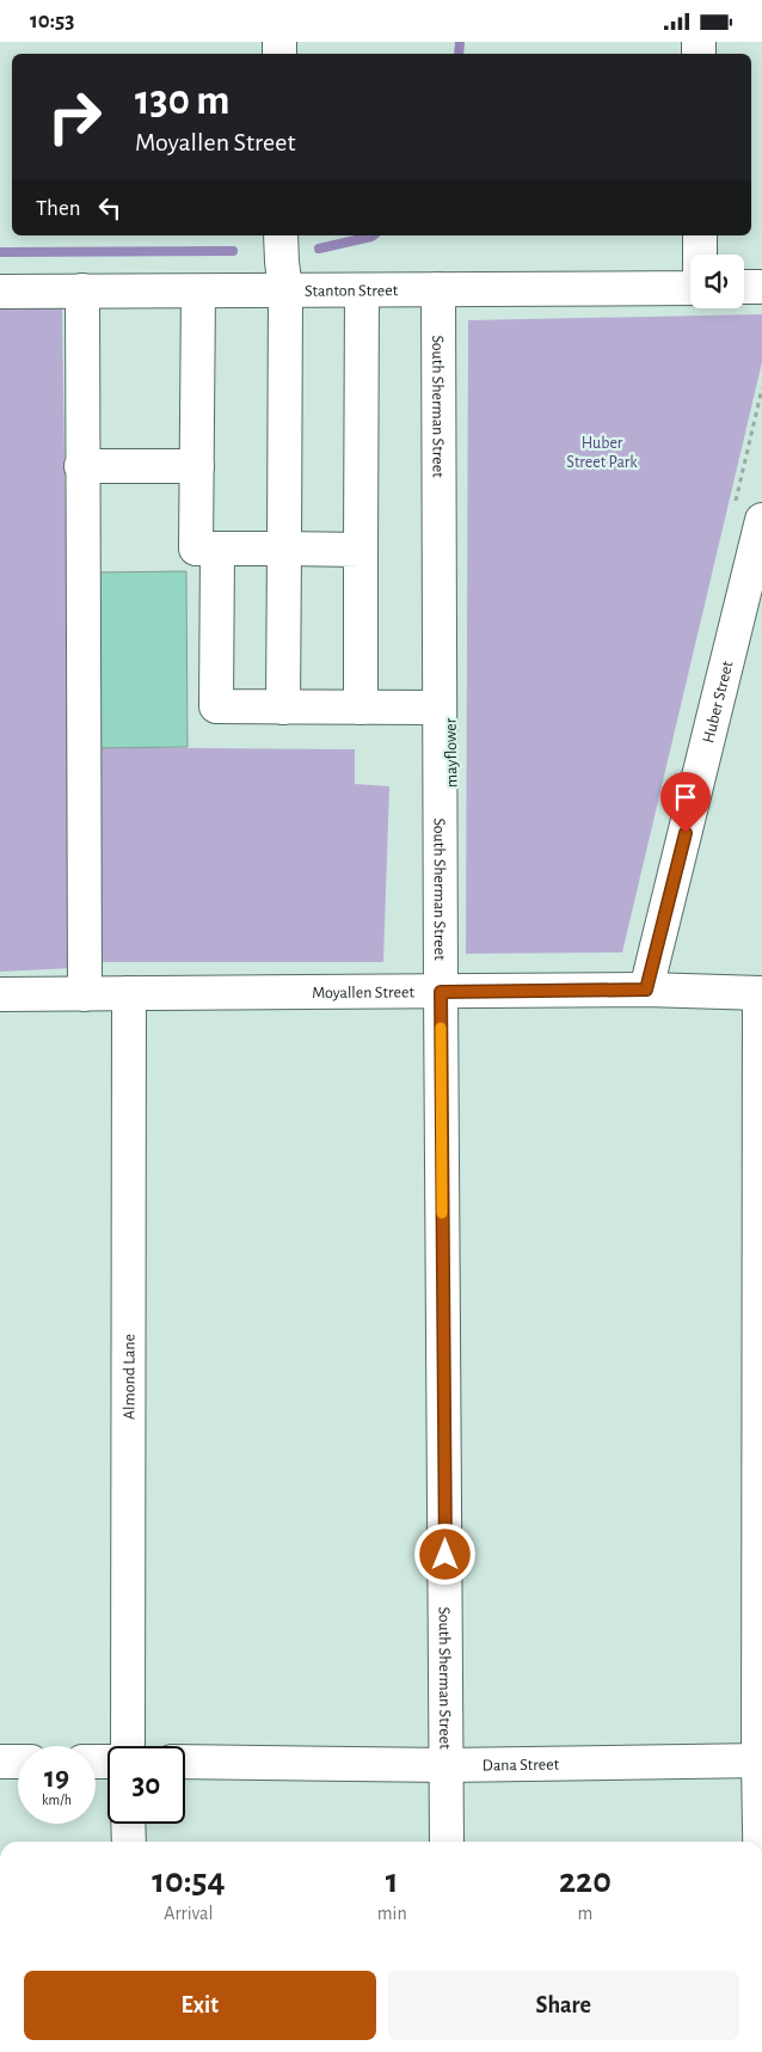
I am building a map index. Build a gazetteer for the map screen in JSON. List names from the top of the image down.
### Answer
{
  "streets": {
    "street": [
      "Stanton Street",
      "South Sherman Street",
      "Huber Street",
      "Moyallen Street",
      "Almond Lane",
      "Dana Street"
    ]
  },
  "crossings": [
    ["Stanton Street", "South Sherman Street"],
    ["South Sherman Street", "Moyallen Street"],
    ["South Sherman Street", "Dana Street"],
    ["Huber Street", "Moyallen Street"],
    ["Moyallen Street", "Almond Lane"]
  ],
  "parks": ["Huber Street Park"],
  "page": {
    "status": "10:53",
    "turn": ["130 m", "Moyallen Street"],
    "then": "Then",
    "speed": "19 km/h",
    "limit": "30",
    "eta": [
      "10:54",
      "Arrival",
      "1",
      "min",
      "220",
      "m"
    ],
    "buttons": ["Exit", "Share"]
  }
}
